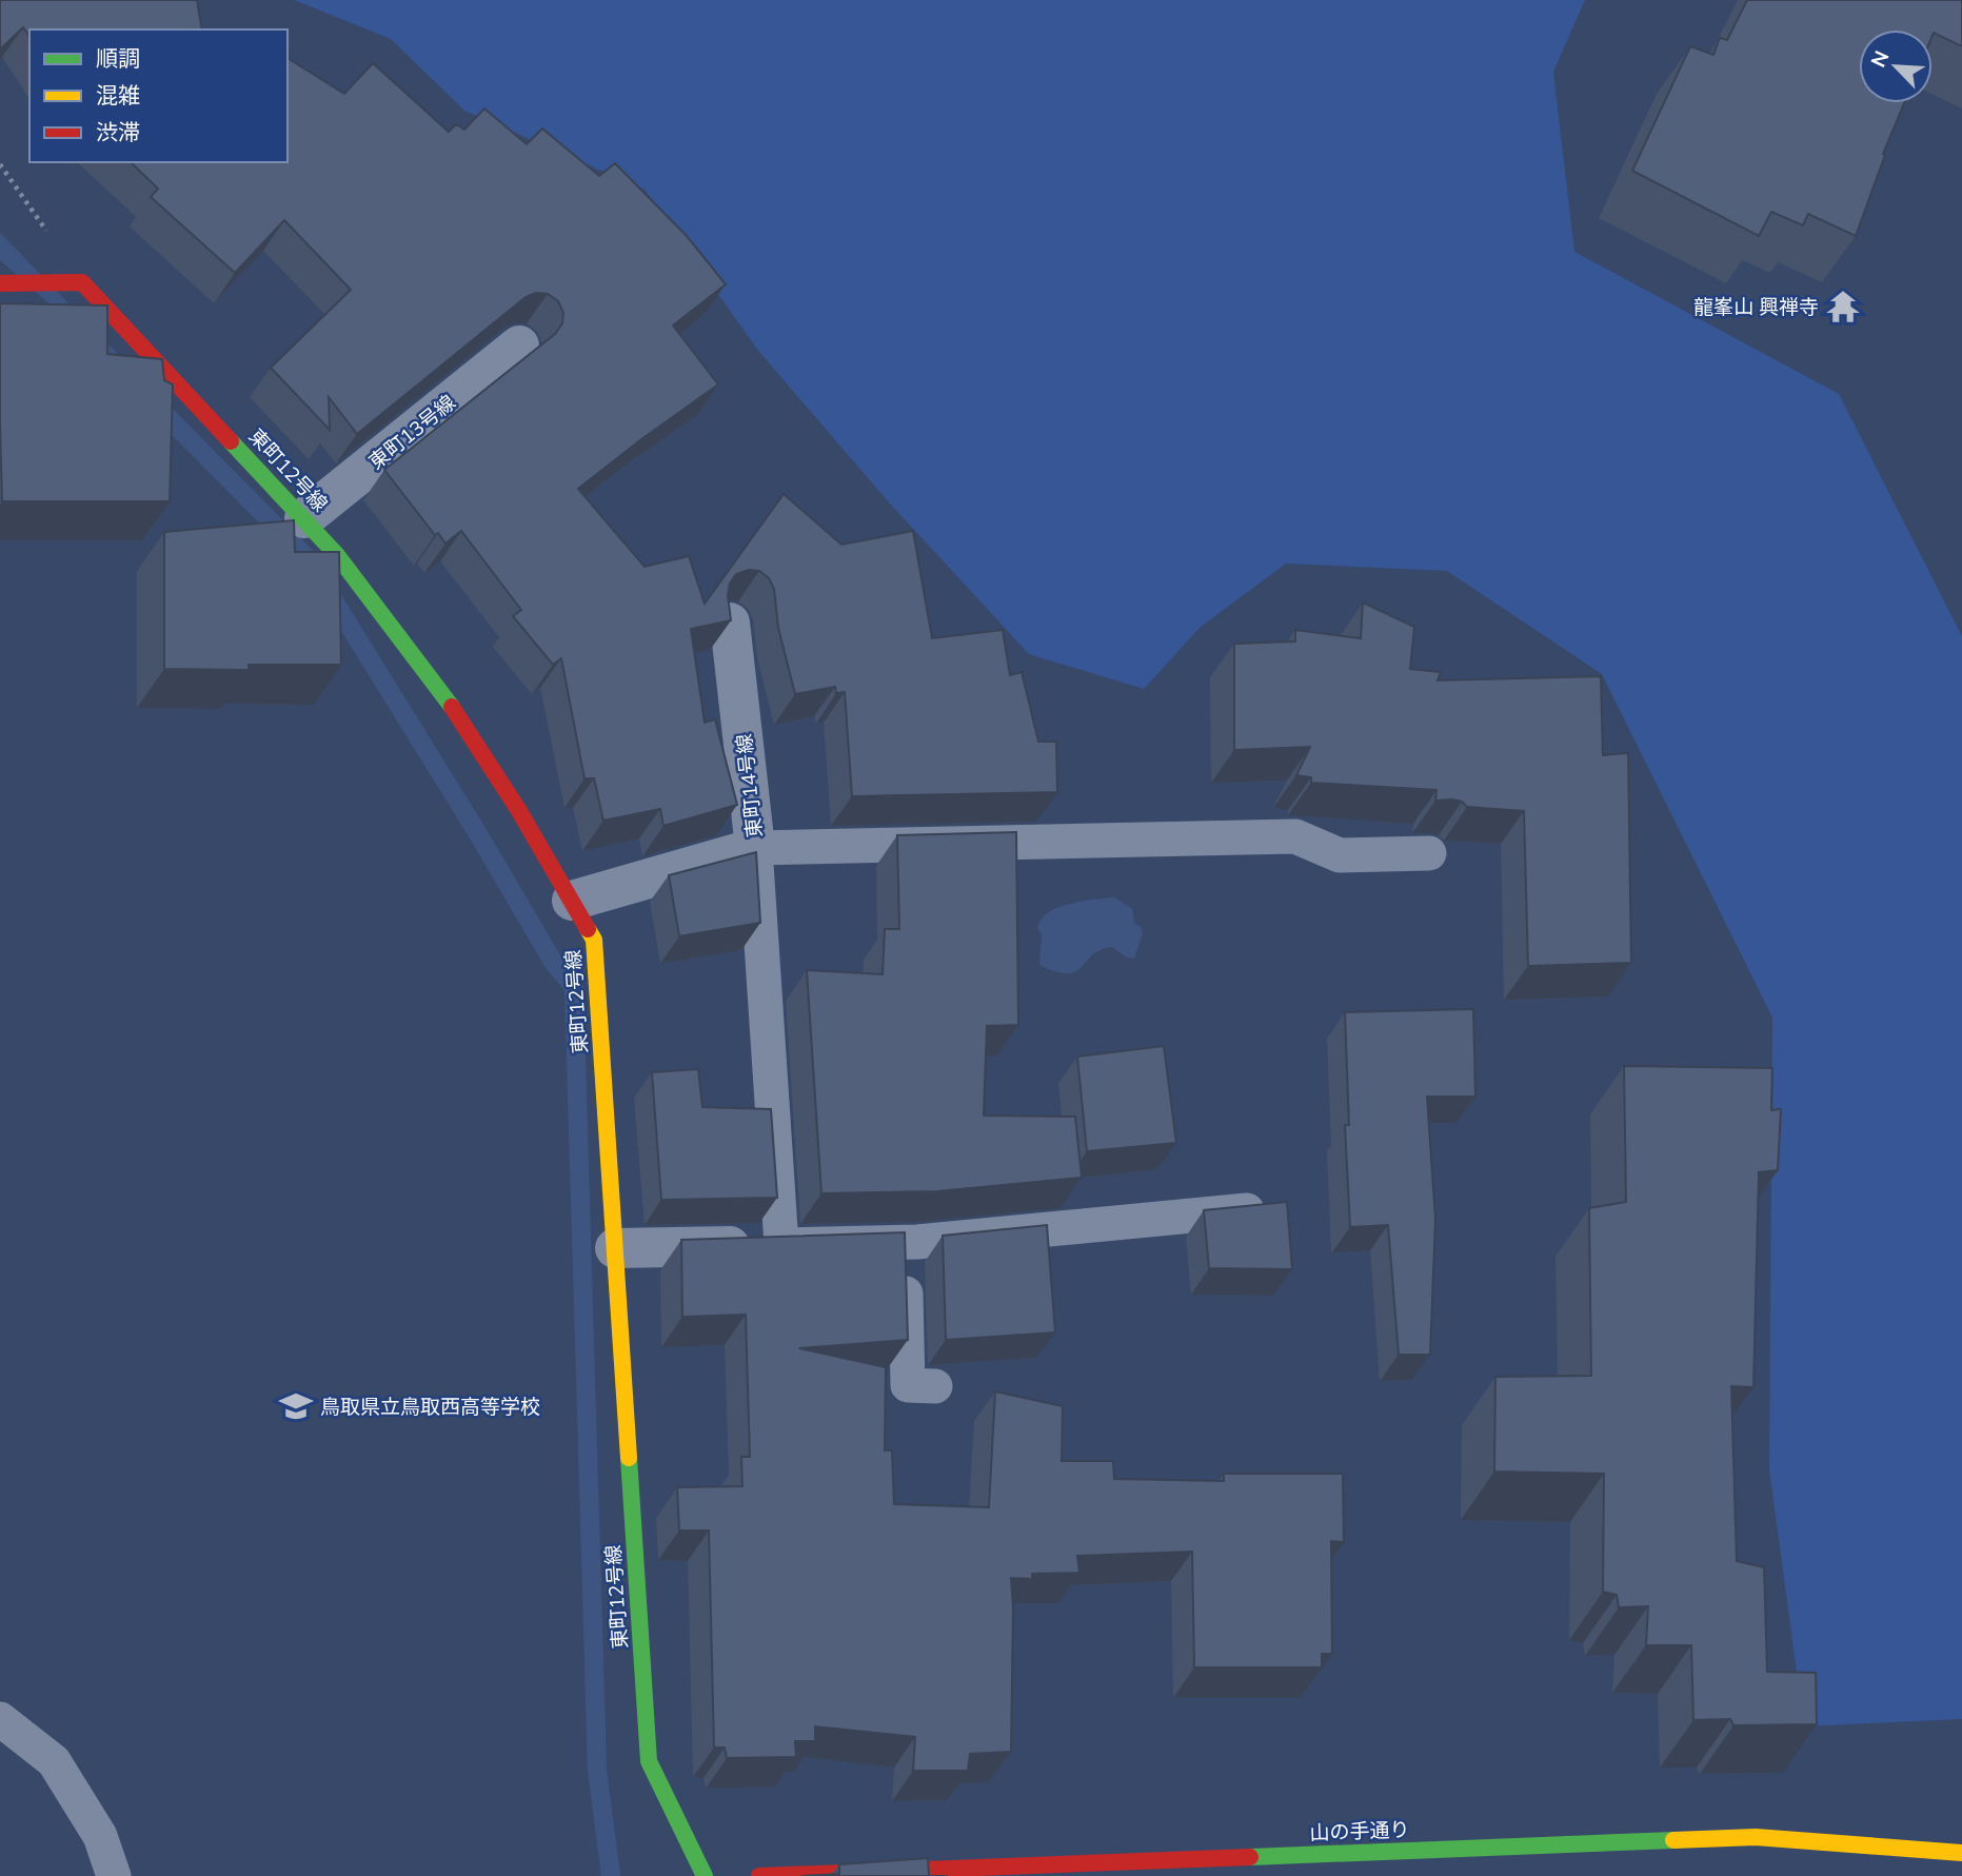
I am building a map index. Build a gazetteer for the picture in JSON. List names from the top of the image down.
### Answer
{
  "streets": {
    "street": [
      "東町13号線",
      "東町12号線",
      "東町14号線",
      "山の手通り"
    ]
  },
  "crossings": [
    ["東町13号線", "東町12号線"],
    ["東町12号線", "東町14号線"]
  ],
  "places": {
    "temple": ["龍峯山 興禅寺"],
    "school or university": ["鳥取県立鳥取西高等学校"]
  },
  "legend": ["順調", "混雑", "渋滞"],
  "north": "top left"
}
